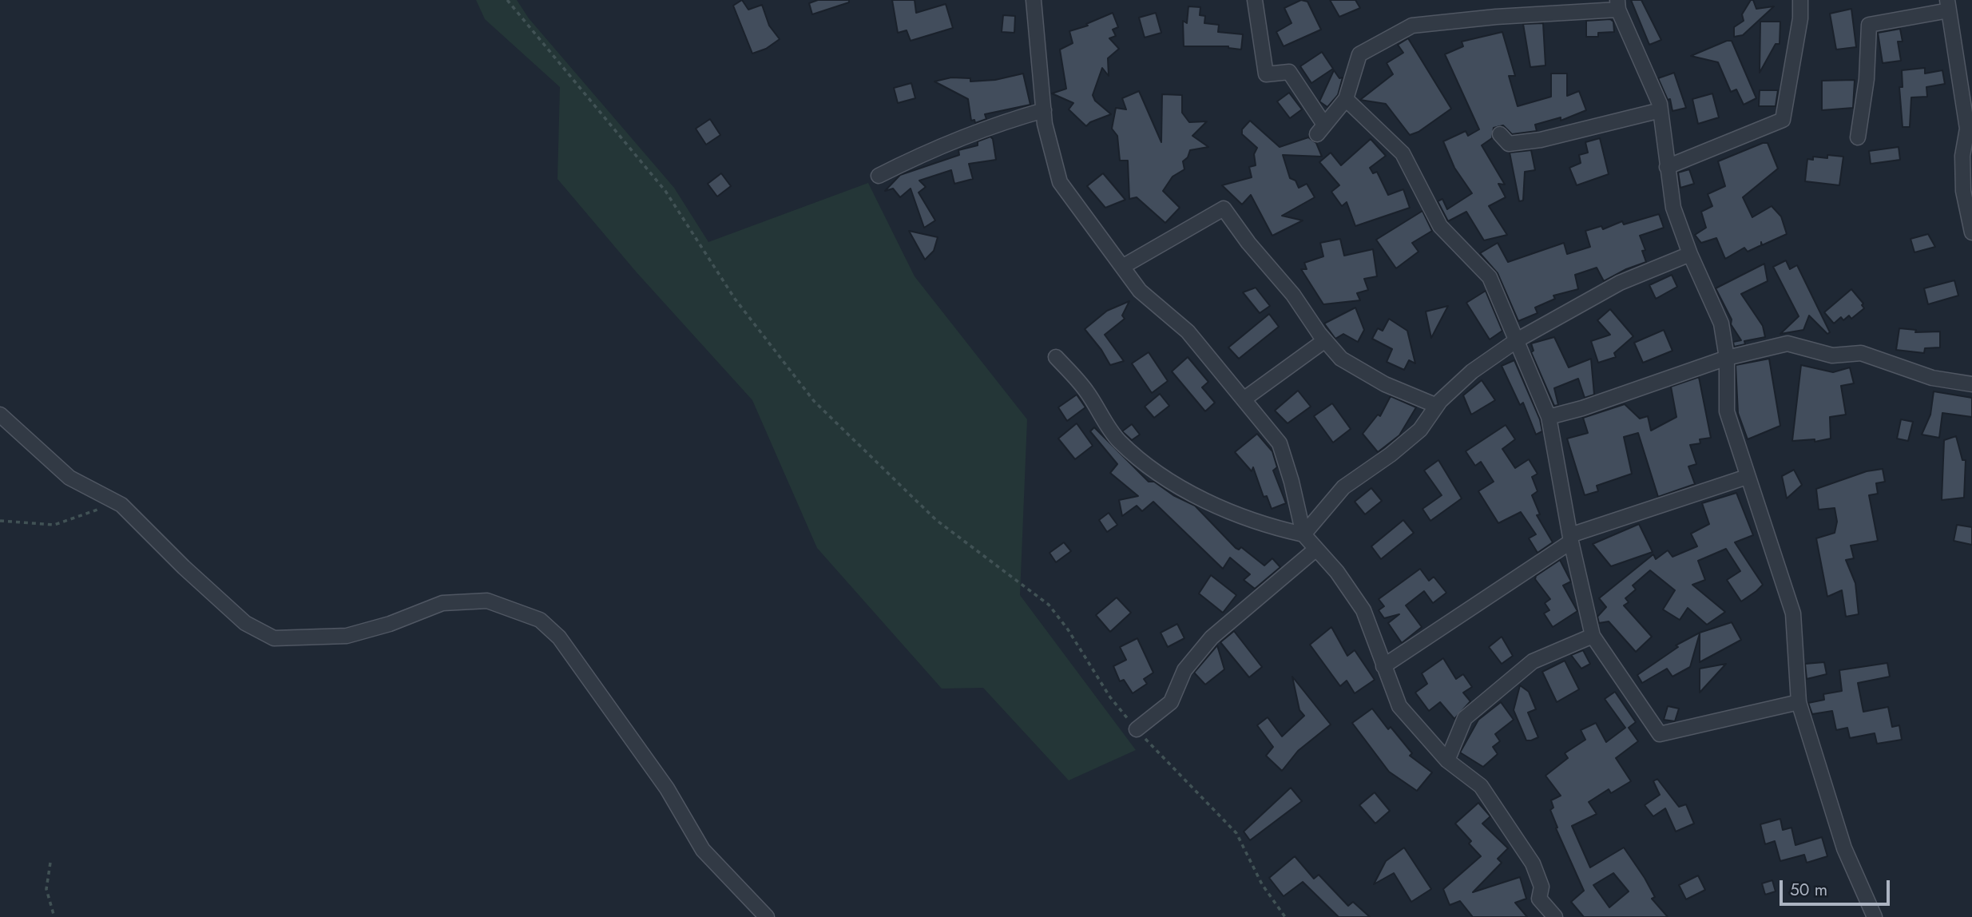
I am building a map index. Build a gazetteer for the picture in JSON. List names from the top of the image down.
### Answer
{
  "scale_bar": "50 m"
}
